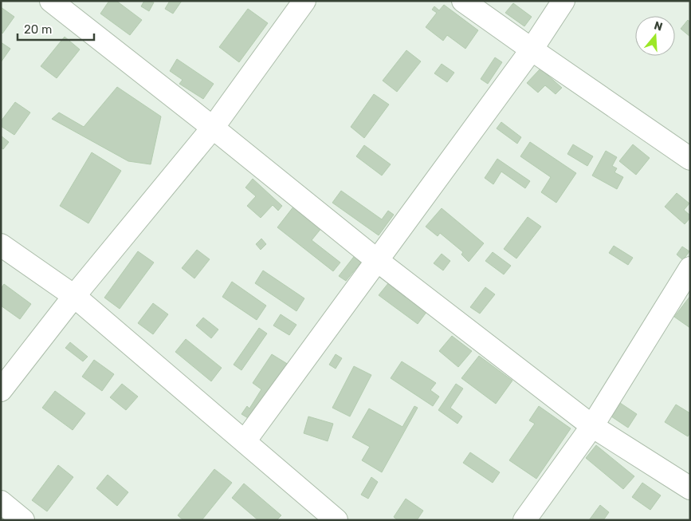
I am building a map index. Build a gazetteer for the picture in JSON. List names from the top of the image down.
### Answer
{
  "scale_bar": "20 m",
  "north": "top"
}
